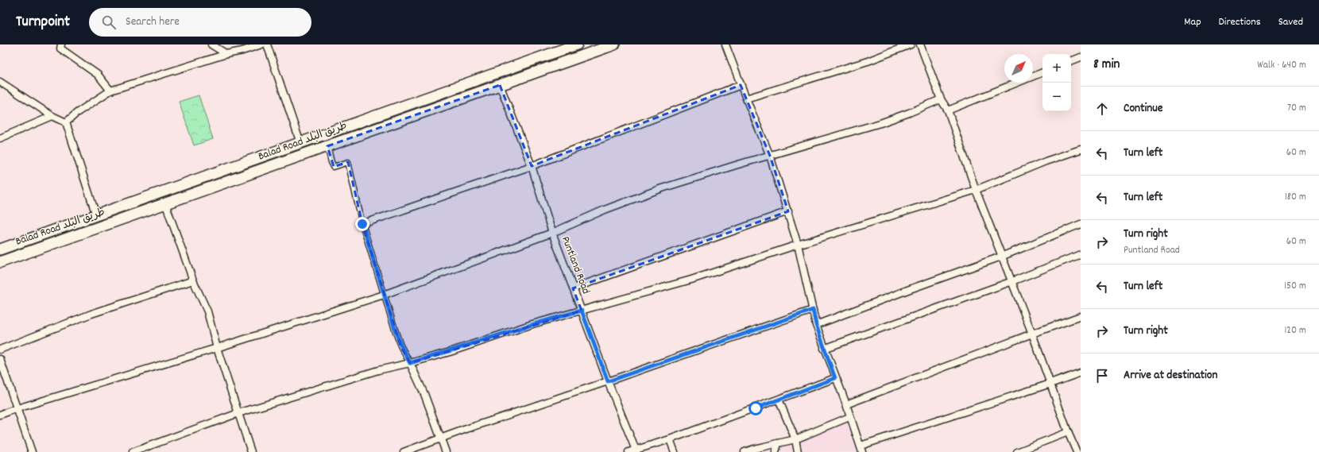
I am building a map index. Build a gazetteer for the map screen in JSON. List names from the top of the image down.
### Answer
{
  "streets": {
    "highway": ["Balad Road طريق البلد"],
    "street": ["Puntland Road"]
  },
  "crossings": [
    ["Balad Road طريق البلد", "Puntland Road"]
  ],
  "north": "top right",
  "page": {
    "header": "Turnpoint",
    "search": "Search here",
    "nav": ["Map", "Directions", "Saved"],
    "heading": ["8 min", "Walk · 640 m"],
    "map_buttons": ["+", "−"],
    "list": [
      ["Continue", "70 m"],
      ["Turn left", "60 m"],
      ["Turn left", "180 m"],
      ["Turn right", "Puntland Road", "60 m"],
      ["Turn left", "150 m"],
      ["Turn right", "120 m"],
      "Arrive at destination"
    ]
  }
}
